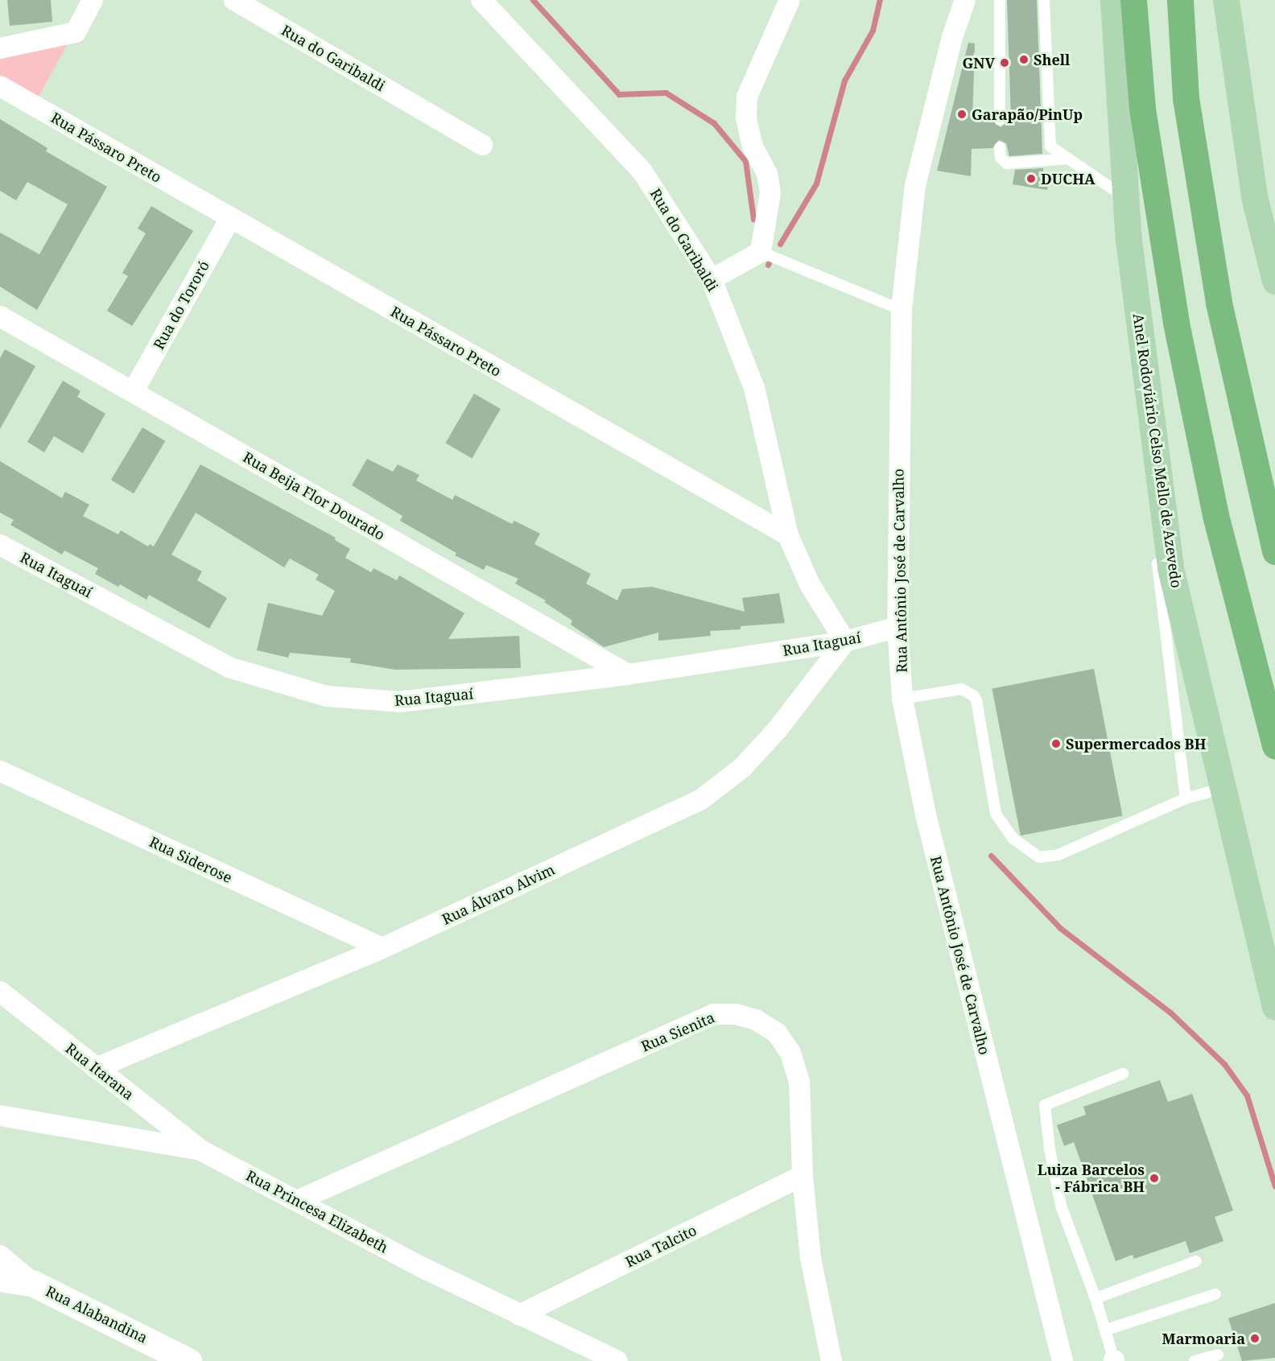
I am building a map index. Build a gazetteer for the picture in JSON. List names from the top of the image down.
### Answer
{
  "streets": {
    "main road": ["Anel Rodoviário Celso Mello de Azevedo"],
    "street": [
      "Rua do Garibaldi",
      "Rua Pássaro Preto",
      "Rua do Tororó",
      "Rua Beija Flor Dourado",
      "Rua Antônio José de Carvalho",
      "Rua Itaguaí",
      "Rua Siderose",
      "Rua Álvaro Alvim",
      "Rua Sienita",
      "Rua Itarana",
      "Rua Princesa Elizabeth",
      "Rua Talcito",
      "Rua Alabandina"
    ]
  },
  "crossings": [
    ["Rua do Garibaldi", "Rua Pássaro Preto"],
    ["Rua Pássaro Preto", "Rua do Tororó"],
    ["Rua do Tororó", "Rua Beija Flor Dourado"],
    ["Rua Beija Flor Dourado", "Rua Itaguaí"],
    ["Rua Antônio José de Carvalho", "Rua Itaguaí"],
    ["Rua Itaguaí", "Rua Álvaro Alvim"],
    ["Rua Siderose", "Rua Álvaro Alvim"],
    ["Rua Álvaro Alvim", "Rua Itarana"],
    ["Rua Sienita", "Rua Princesa Elizabeth"],
    ["Rua Sienita", "Rua Talcito"],
    ["Rua Itarana", "Rua Princesa Elizabeth"],
    ["Rua Princesa Elizabeth", "Rua Talcito"]
  ],
  "places": [
    "Shell",
    "GNV",
    "Garapão/PinUp",
    "DUCHA",
    "Supermercados BH",
    "Luiza Barcelos - Fábrica BH",
    "Marmoaria"
  ]
}
